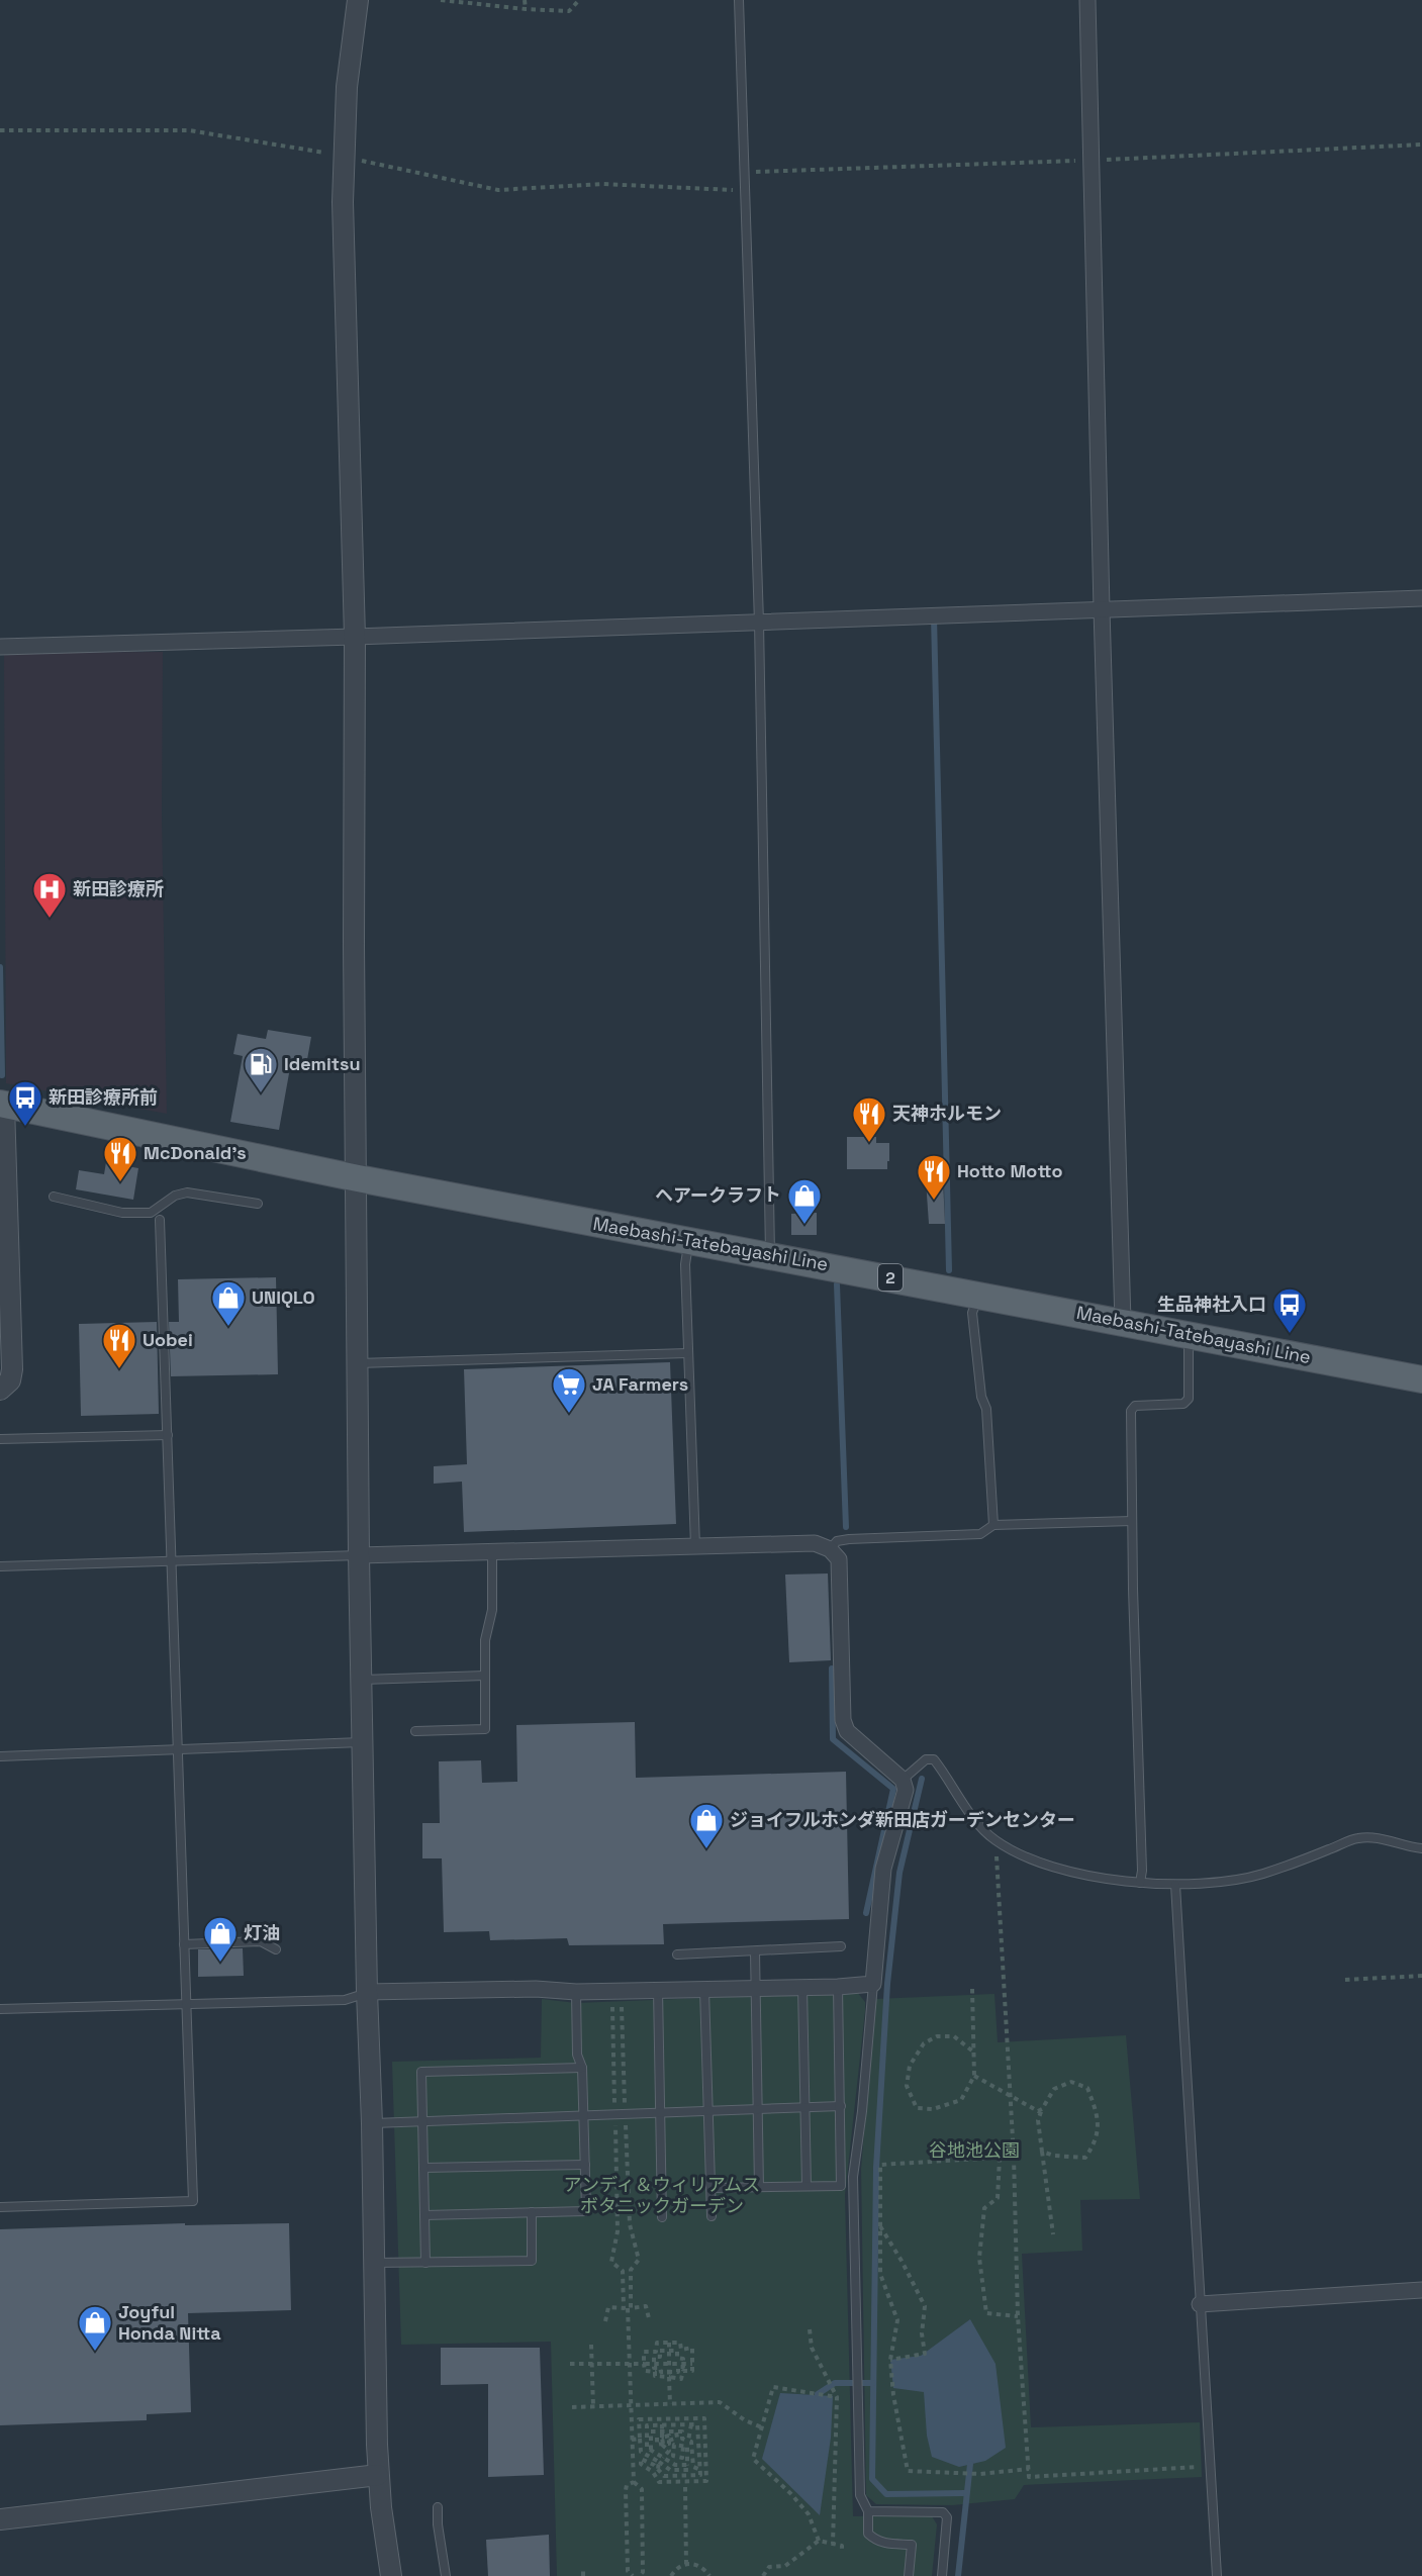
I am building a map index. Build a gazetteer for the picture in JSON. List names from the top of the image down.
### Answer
{
  "streets": {
    "main road": ["Maebashi-Tatebayashi Line", "2"]
  },
  "parks": ["谷地池公園", "アンディ＆ウィリアムス ボタニックガーデン"],
  "places": {
    "hospital": ["新田診療所"],
    "fuel station": ["Idemitsu"],
    "bus stop": ["新田診療所前", "生品神社入口"],
    "restaurant": [
      "天神ホルモン",
      "McDonald's",
      "Hotto Motto",
      "Uobei"
    ],
    "shop": [
      "ヘアークラフト",
      "UNIQLO",
      "ジョイフルホンダ新田店ガーデンセンター",
      "灯油",
      "Joyful Honda Nitta"
    ],
    "supermarket": ["JA Farmers"]
  }
}
